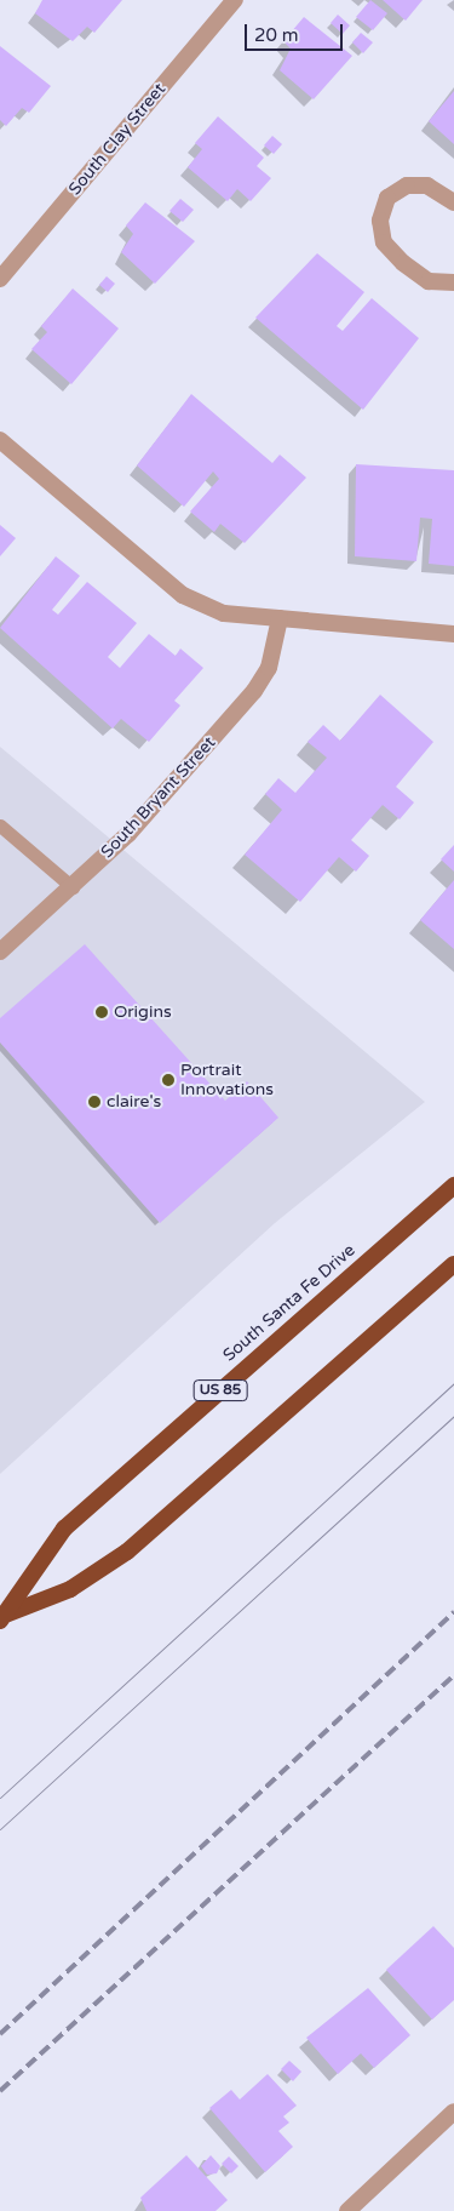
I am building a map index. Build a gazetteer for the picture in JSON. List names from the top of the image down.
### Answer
{
  "streets": {
    "highway": ["South Santa Fe Drive", "US 85"],
    "street": ["South Clay Street", "South Bryant Street"]
  },
  "places": ["Origins", "Portrait Innovations", "claire's"],
  "scale_bar": "20 m"
}
